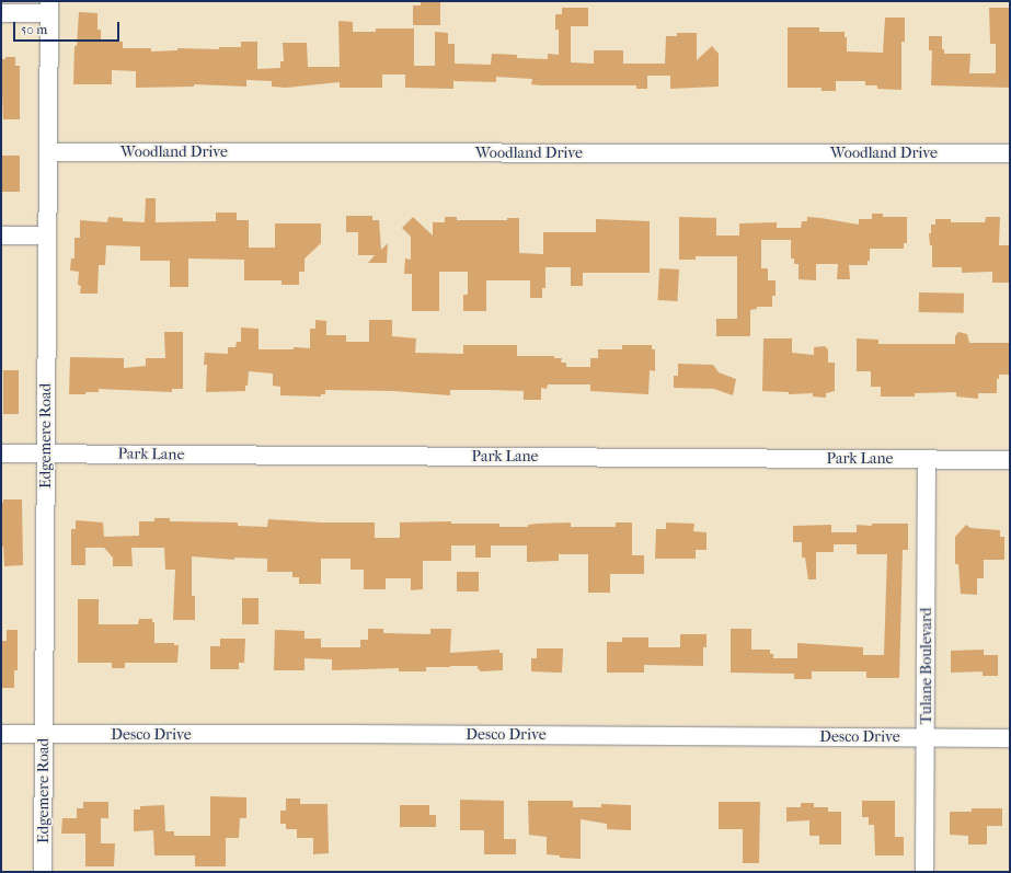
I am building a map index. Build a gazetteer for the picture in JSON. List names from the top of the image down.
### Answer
{
  "streets": {
    "street": [
      "Woodland Drive",
      "Edgemere Road",
      "Park Lane",
      "Tulane Boulevard",
      "Desco Drive"
    ]
  },
  "crossings": [
    ["Woodland Drive", "Edgemere Road"],
    ["Edgemere Road", "Park Lane"],
    ["Edgemere Road", "Desco Drive"],
    ["Park Lane", "Tulane Boulevard"],
    ["Tulane Boulevard", "Desco Drive"]
  ],
  "scale_bar": "50 m"
}
